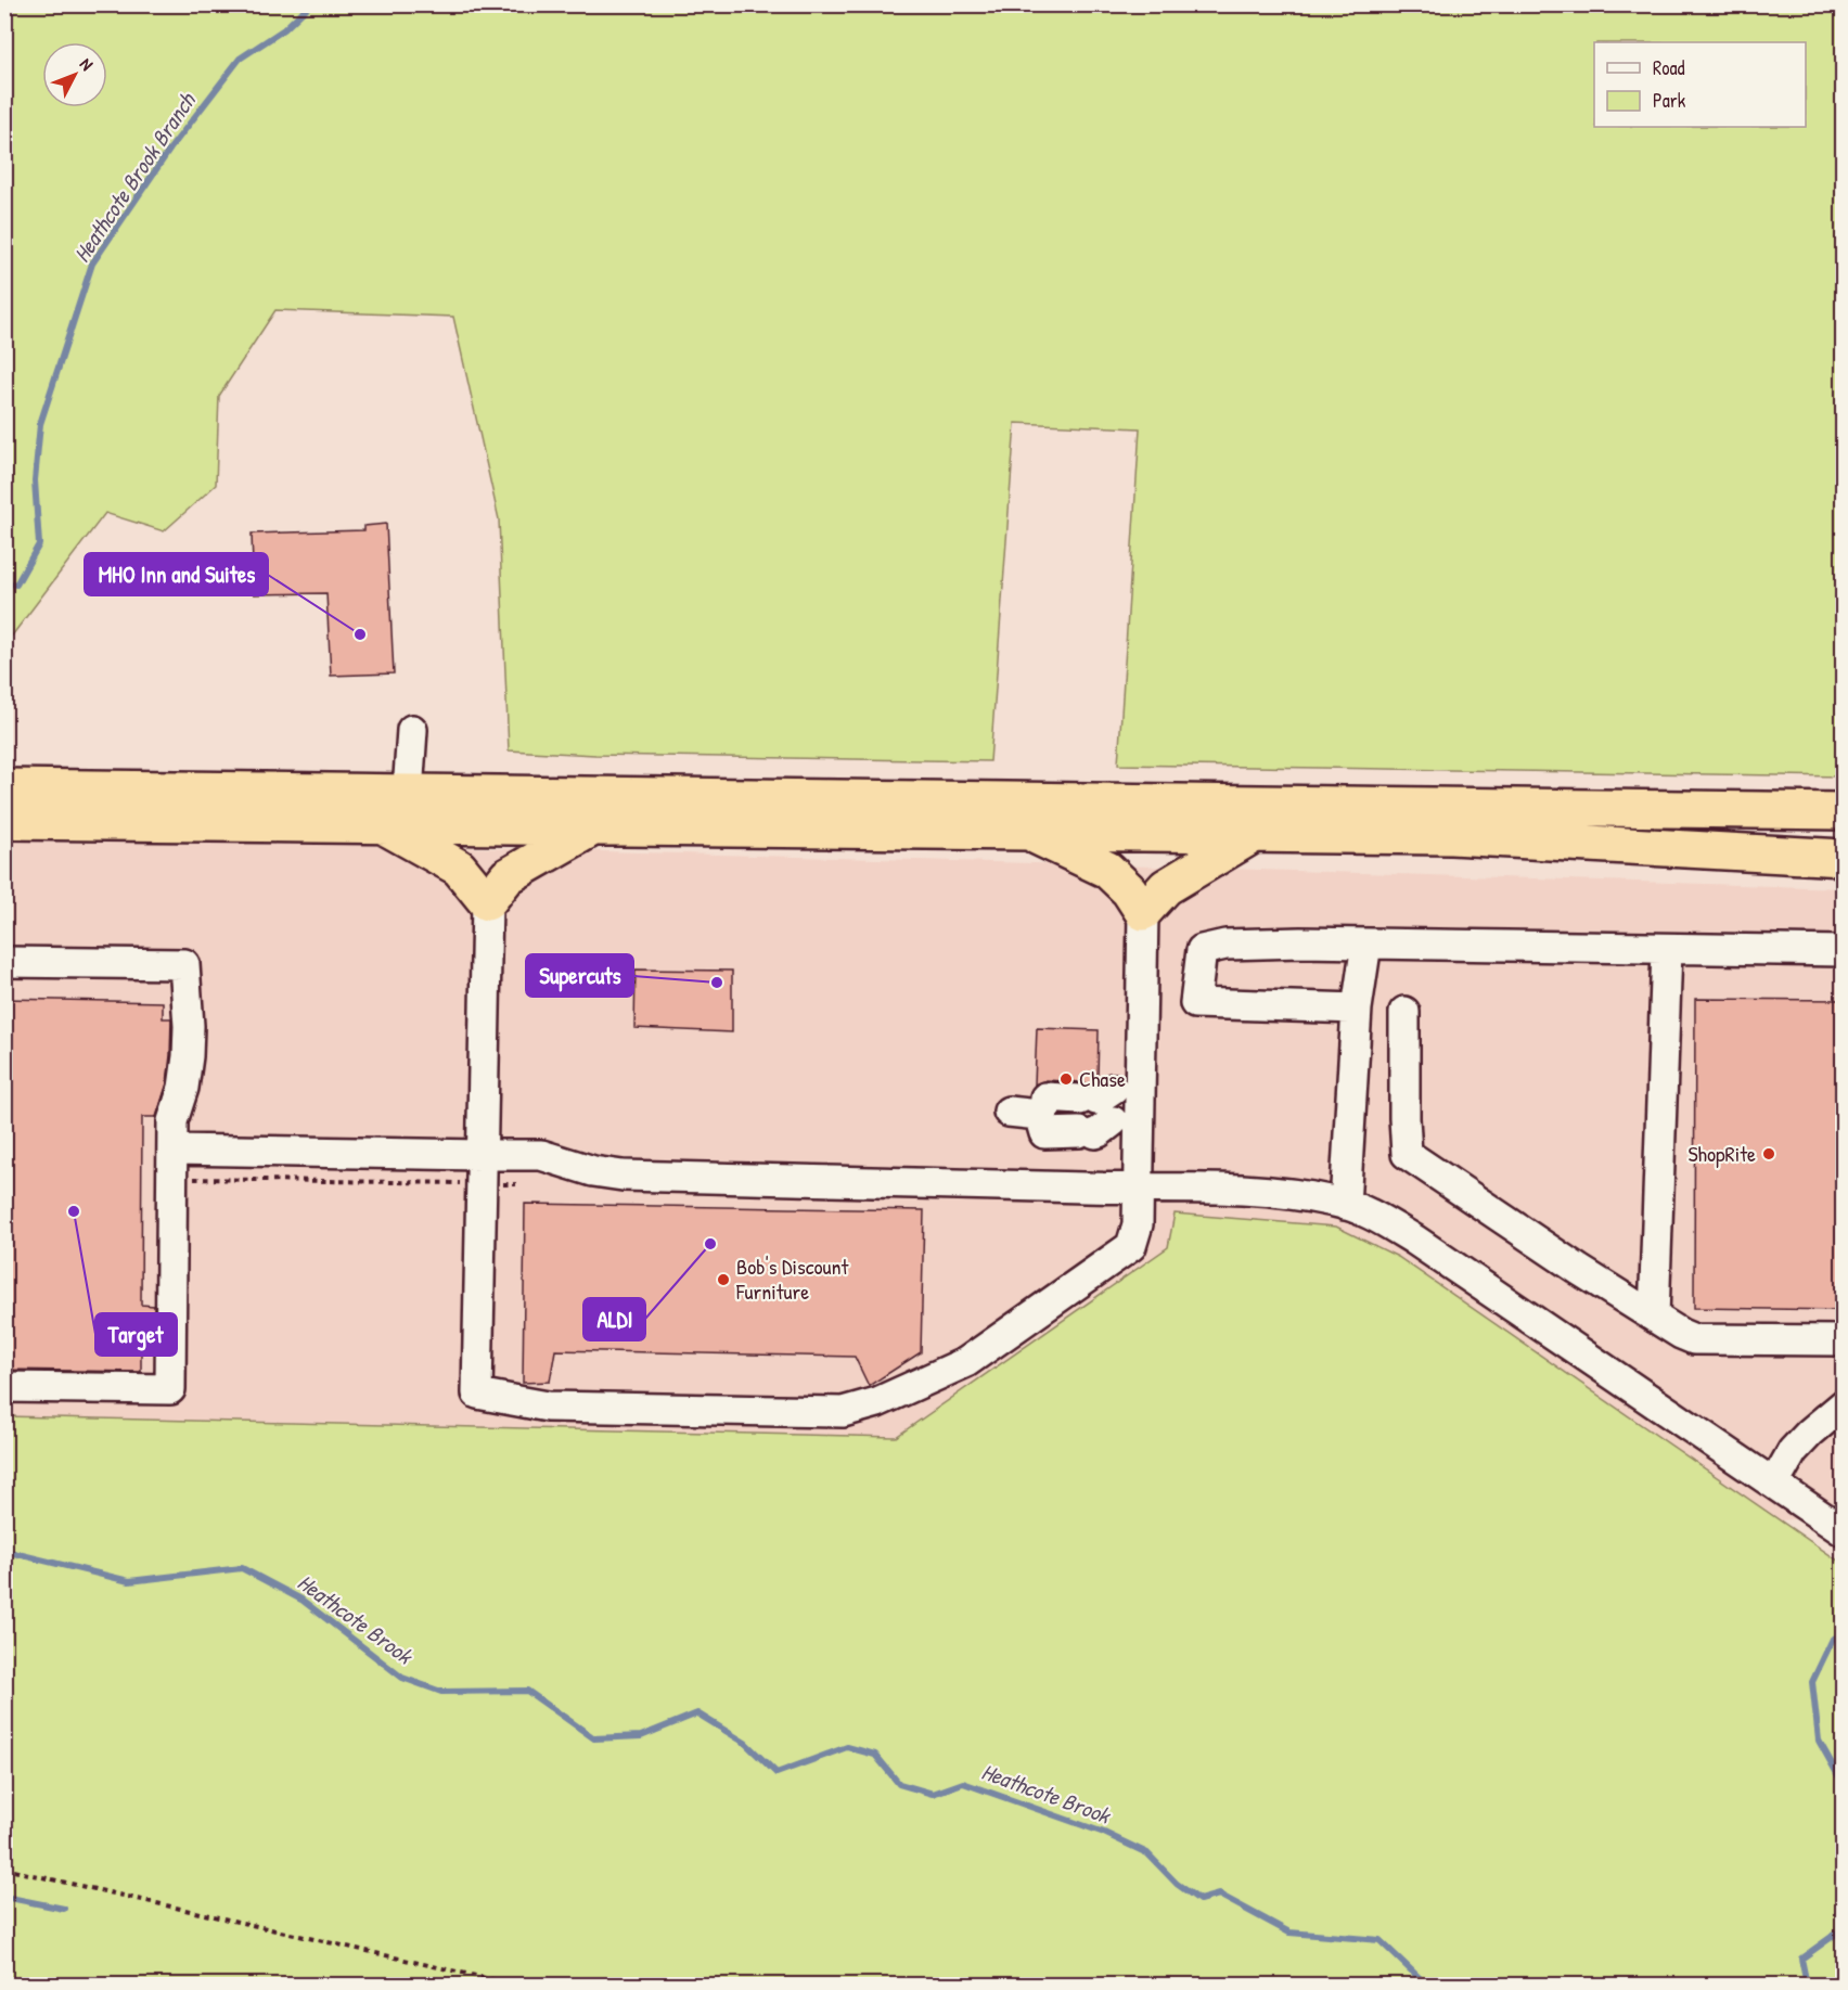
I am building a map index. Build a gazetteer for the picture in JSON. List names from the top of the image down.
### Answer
{
  "water": ["Heathcote Brook Branch", "Heathcote Brook"],
  "places": [
    "MHO Inn and Suites",
    "Supercuts",
    "Chase",
    "ShopRite",
    "Target",
    "ALDI",
    "Bob's Discount Furniture"
  ],
  "legend": ["Road", "Park"],
  "north": "top right"
}
